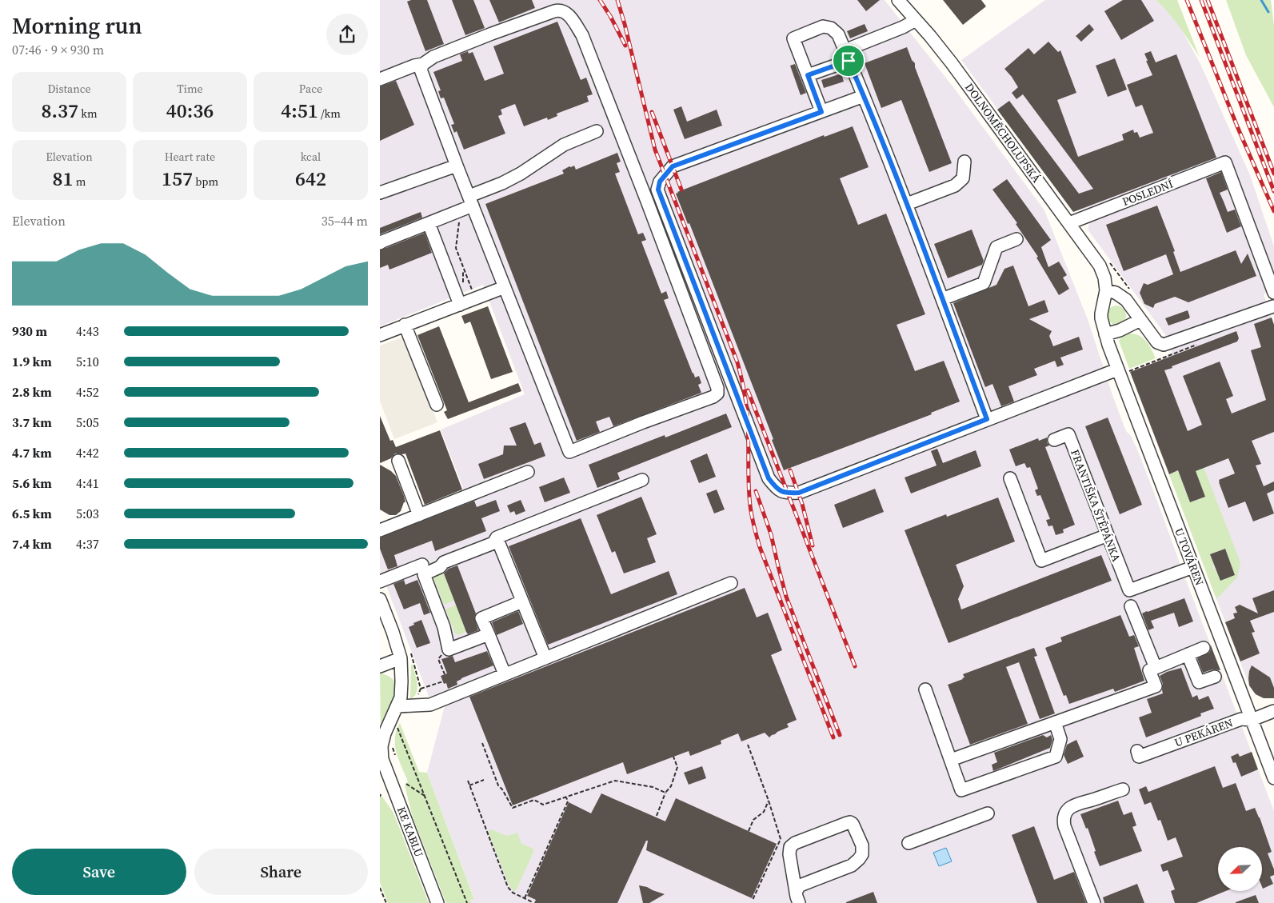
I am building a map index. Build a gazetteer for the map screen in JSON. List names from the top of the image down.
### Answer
{
  "streets": {
    "street": [
      "DOLNOMĚCHOLUPSKÁ",
      "POSLEDNÍ",
      "FRANTIŠKA ŠTĚPÁNKA",
      "U TOVÁREN",
      "U PEKÁREN",
      "KE KABLU"
    ]
  },
  "crossings": [
    ["DOLNOMĚCHOLUPSKÁ", "POSLEDNÍ"],
    ["DOLNOMĚCHOLUPSKÁ", "U TOVÁREN"],
    ["FRANTIŠKA ŠTĚPÁNKA", "U TOVÁREN"],
    ["U TOVÁREN", "U PEKÁREN"]
  ],
  "north": "bottom left",
  "page": {
    "heading": ["Morning run", "07:46 · 9 × 930 m"],
    "stats": [
      ["Distance", "8.37 km"],
      ["Time", "40:36"],
      ["Pace", "4:51 /km"],
      ["Elevation", "81 m"],
      ["Heart rate", "157 bpm"],
      ["kcal", "642"]
    ],
    "chart": ["Elevation", "35–44 m"],
    "list": [
      {
        "name": "930 m",
        "note": "4:43"
      },
      {
        "name": "1.9 km",
        "note": "5:10"
      },
      {
        "name": "2.8 km",
        "note": "4:52"
      },
      {
        "name": "3.7 km",
        "note": "5:05"
      },
      {
        "name": "4.7 km",
        "note": "4:42"
      },
      {
        "name": "5.6 km",
        "note": "4:41"
      },
      {
        "name": "6.5 km",
        "note": "5:03"
      },
      {
        "name": "7.4 km",
        "note": "4:37"
      }
    ],
    "buttons": ["Save", "Share"]
  }
}
